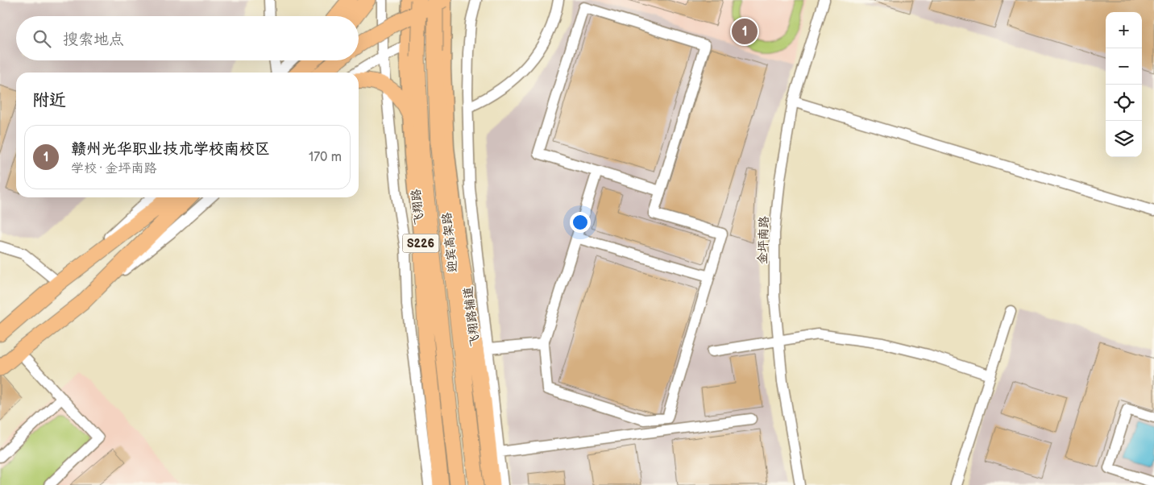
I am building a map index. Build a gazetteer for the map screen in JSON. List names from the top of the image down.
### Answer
{
  "streets": {
    "highway": ["迎宾高架路"],
    "main road": ["飞翔路", "S226"],
    "street": ["金坪南路", "飞翔路辅道"]
  },
  "page": {
    "map_buttons": ["+", "−"],
    "search": "搜索地点",
    "pins": "1",
    "heading": "附近",
    "list": [
      {
        "mark": "1",
        "name": "赣州光华职业技术学校南校区",
        "note": "学校 · 金坪南路",
        "value": "170 m"
      }
    ]
  }
}
